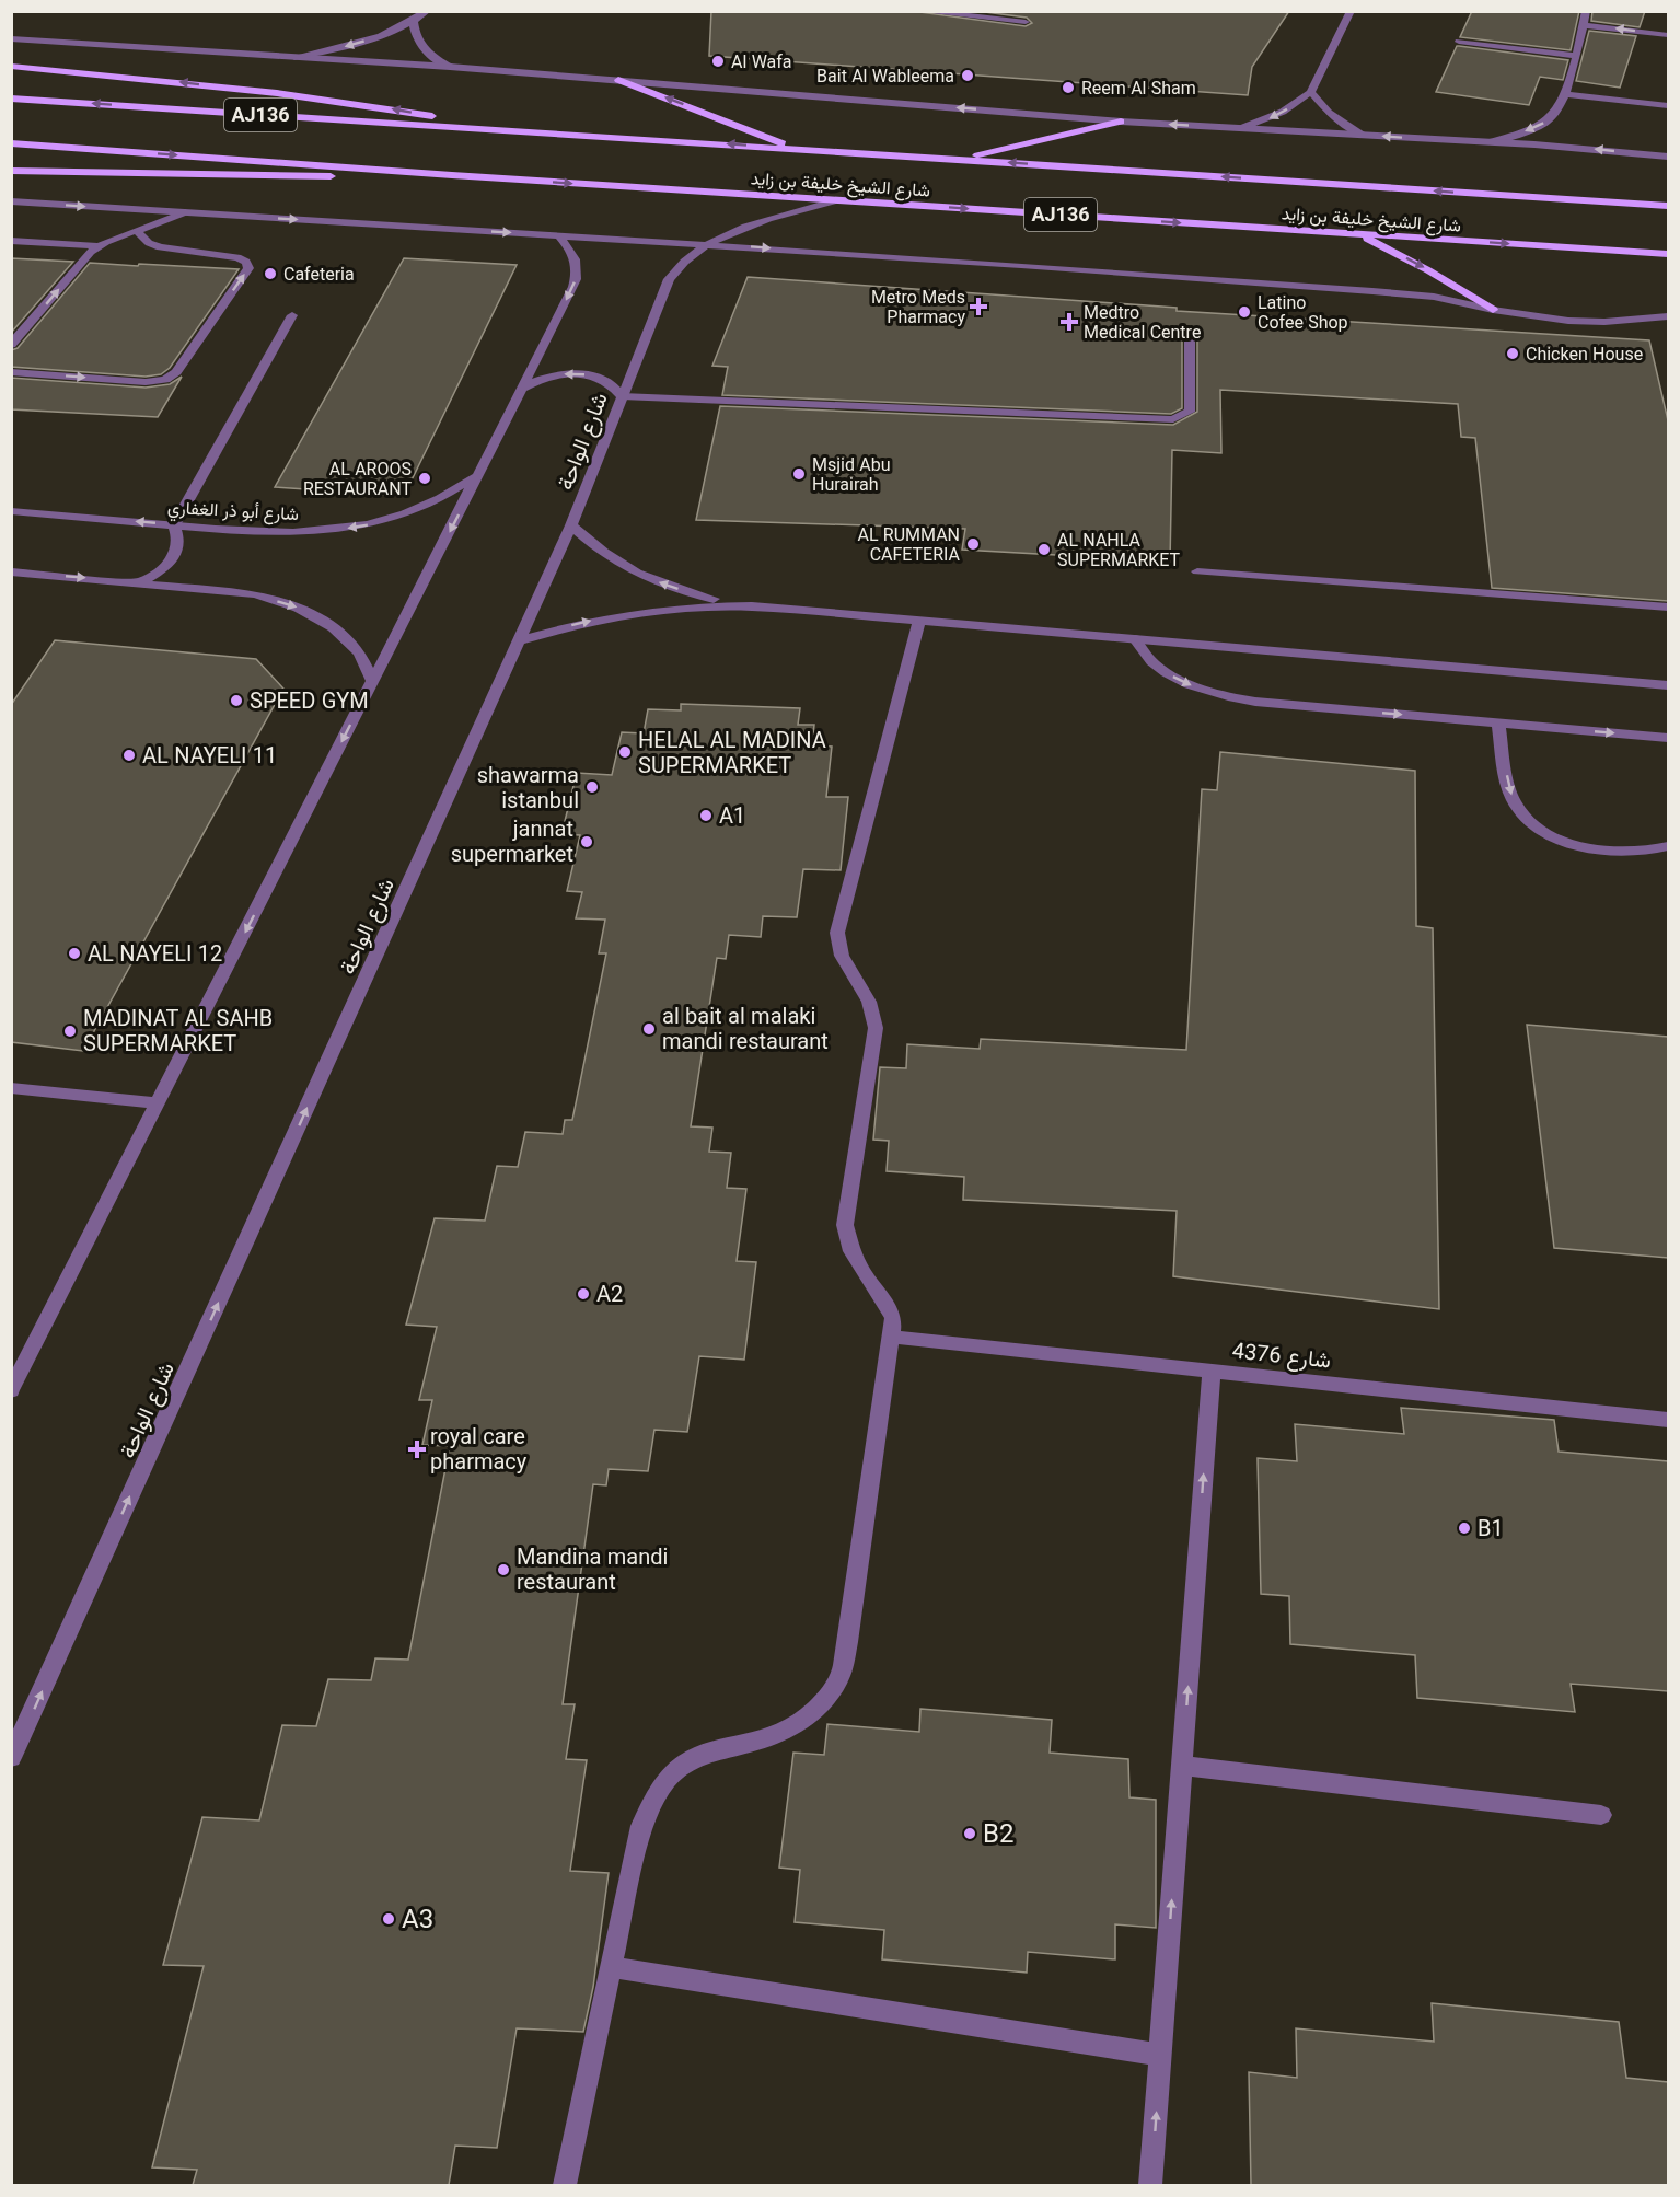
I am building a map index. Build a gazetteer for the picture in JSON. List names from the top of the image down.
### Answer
{
  "streets": {
    "main road": ["AJ136", "شارع الشيخ خليفة بن زايد"],
    "street": ["شارع الواحة", "شارع أبو ذر الغفاري", "شارع 4376"]
  },
  "crossings": [
    ["شارع الشيخ خليفة بن زايد", "شارع الواحة"]
  ],
  "one_way": ["شارع أبو ذر الغفاري"],
  "places": {
    "other": [
      "Al Wafa",
      "Bait Al Wableema",
      "Reem Al Sham",
      "Cafeteria",
      "Latino Cofee Shop",
      "Chicken House",
      "Msjid Abu Hurairah",
      "AL AROOS RESTAURANT",
      "AL RUMMAN CAFETERIA",
      "AL NAHLA SUPERMARKET",
      "SPEED GYM",
      "HELAL AL MADINA SUPERMARKET",
      "AL NAYELI 11",
      "shawarma istanbul",
      "A1",
      "jannat supermarket",
      "AL NAYELI 12",
      "al bait al malaki mandi restaurant",
      "MADINAT AL SAHB SUPERMARKET",
      "A2",
      "B1",
      "Mandina mandi restaurant",
      "B2",
      "A3"
    ],
    "health": ["Metro Meds Pharmacy", "Medtro Medical Centre", "royal care pharmacy"]
  }
}
